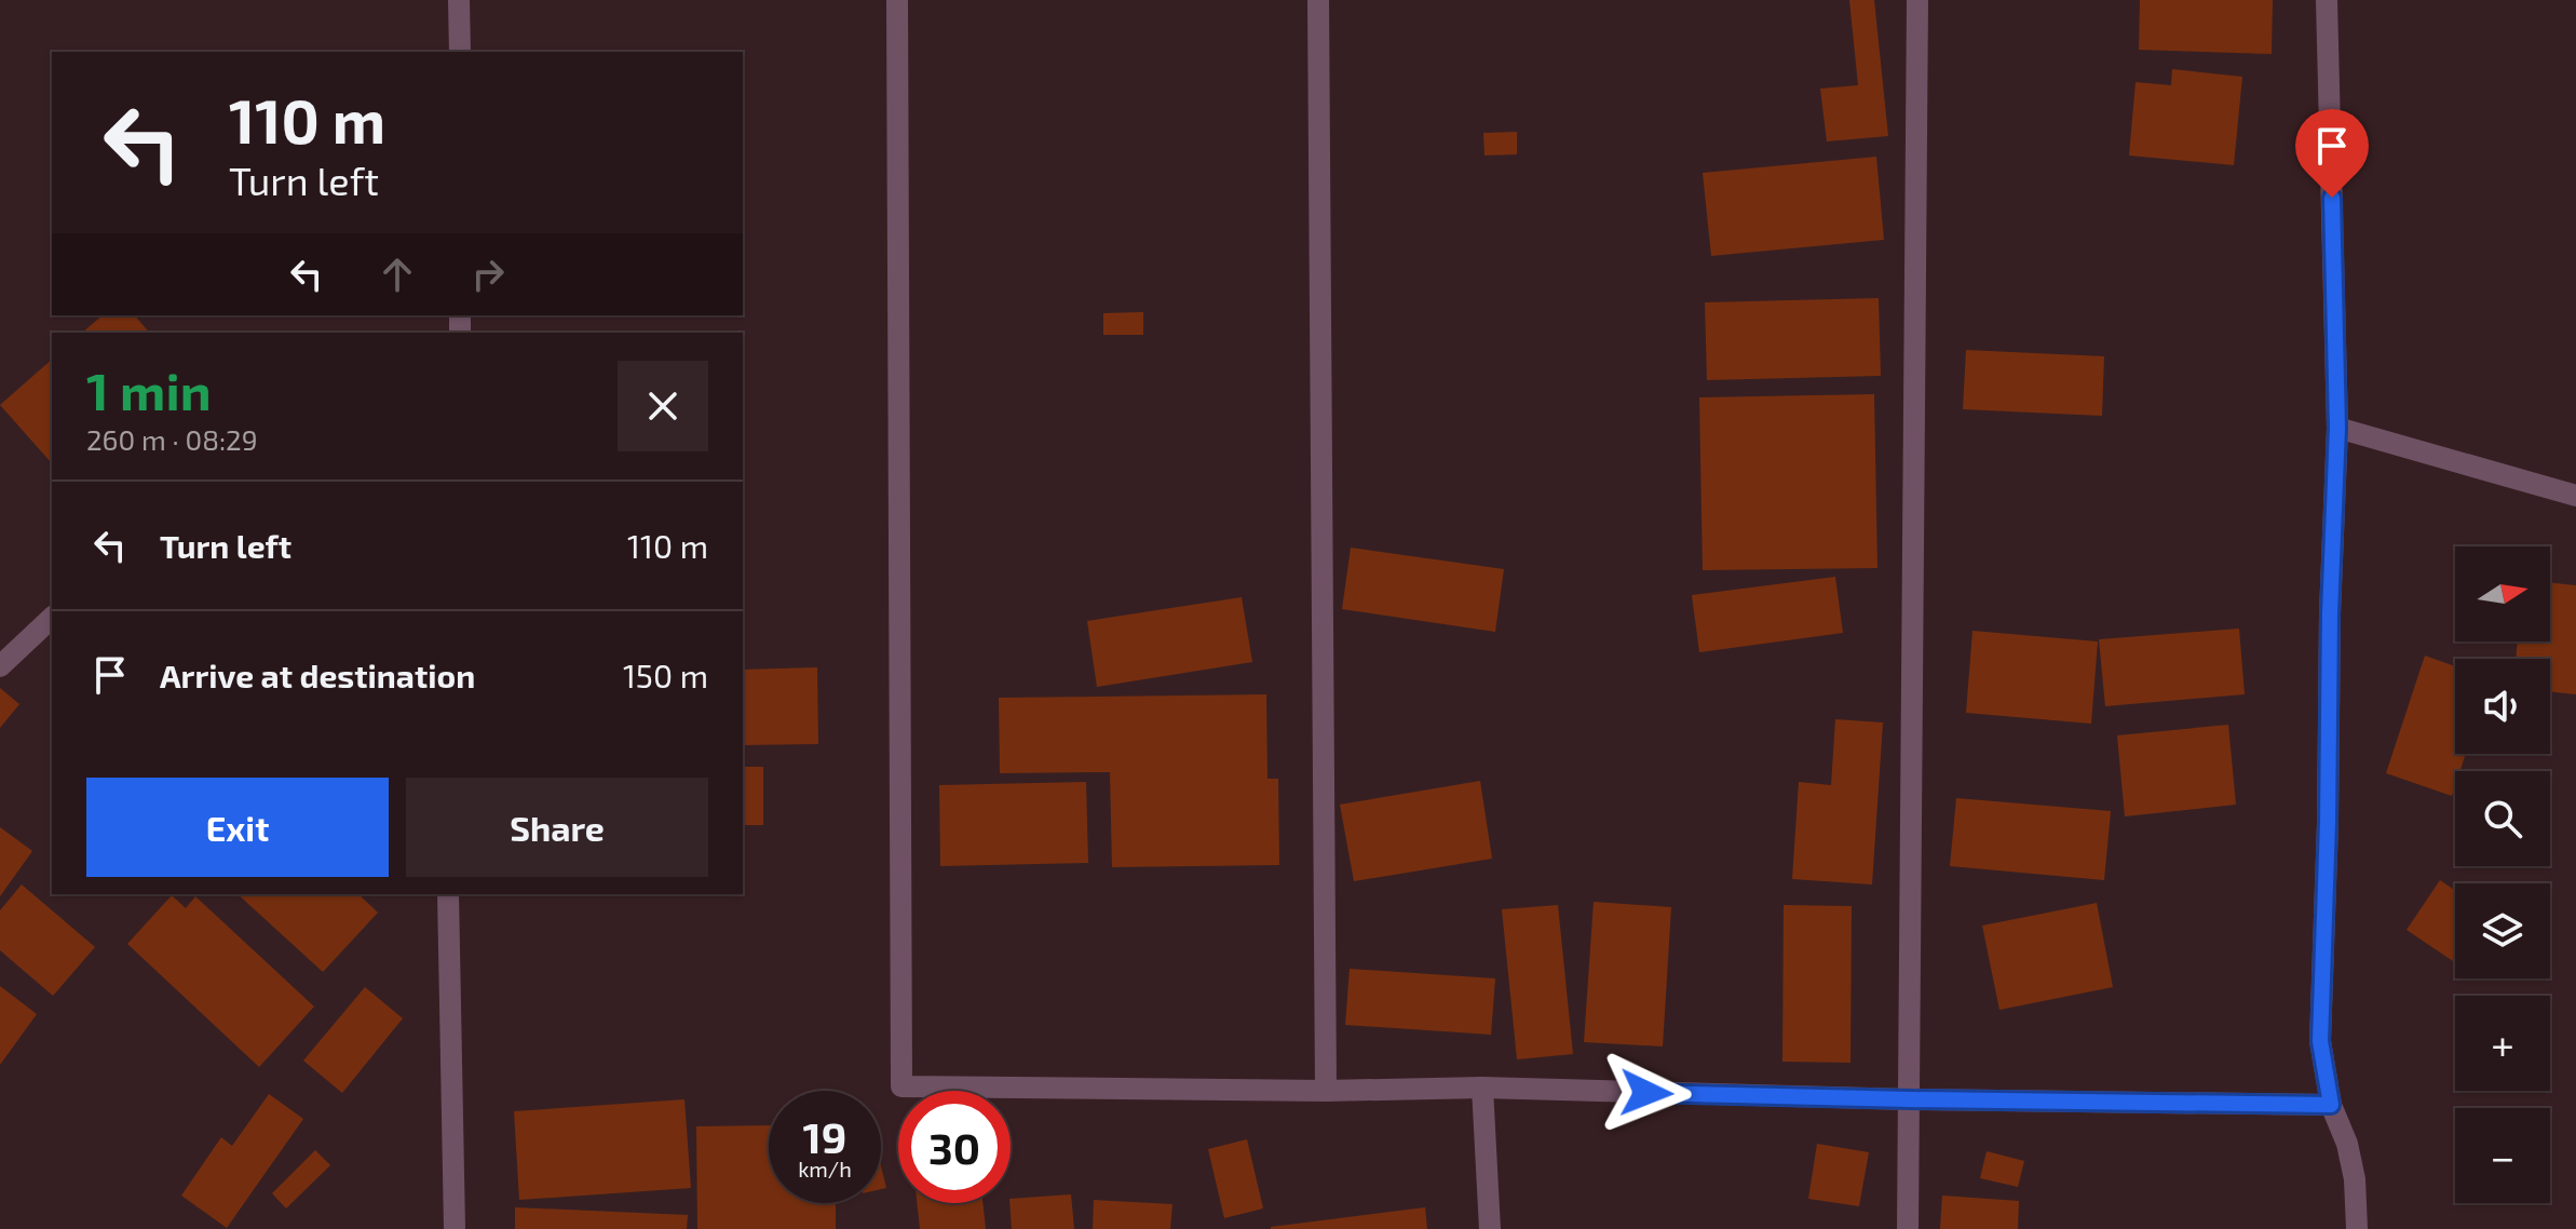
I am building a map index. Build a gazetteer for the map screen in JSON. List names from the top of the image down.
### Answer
{
  "north": "right",
  "page": {
    "turn": ["110 m", "Turn left"],
    "heading": ["1 min", "260 m · 08:29"],
    "list": [
      {
        "name": "Turn left",
        "value": "110 m"
      },
      {
        "name": "Arrive at destination",
        "value": "150 m"
      }
    ],
    "map_buttons": ["+", "−"],
    "buttons": ["Exit", "Share"],
    "speed": "19 km/h",
    "limit": "30"
  }
}
